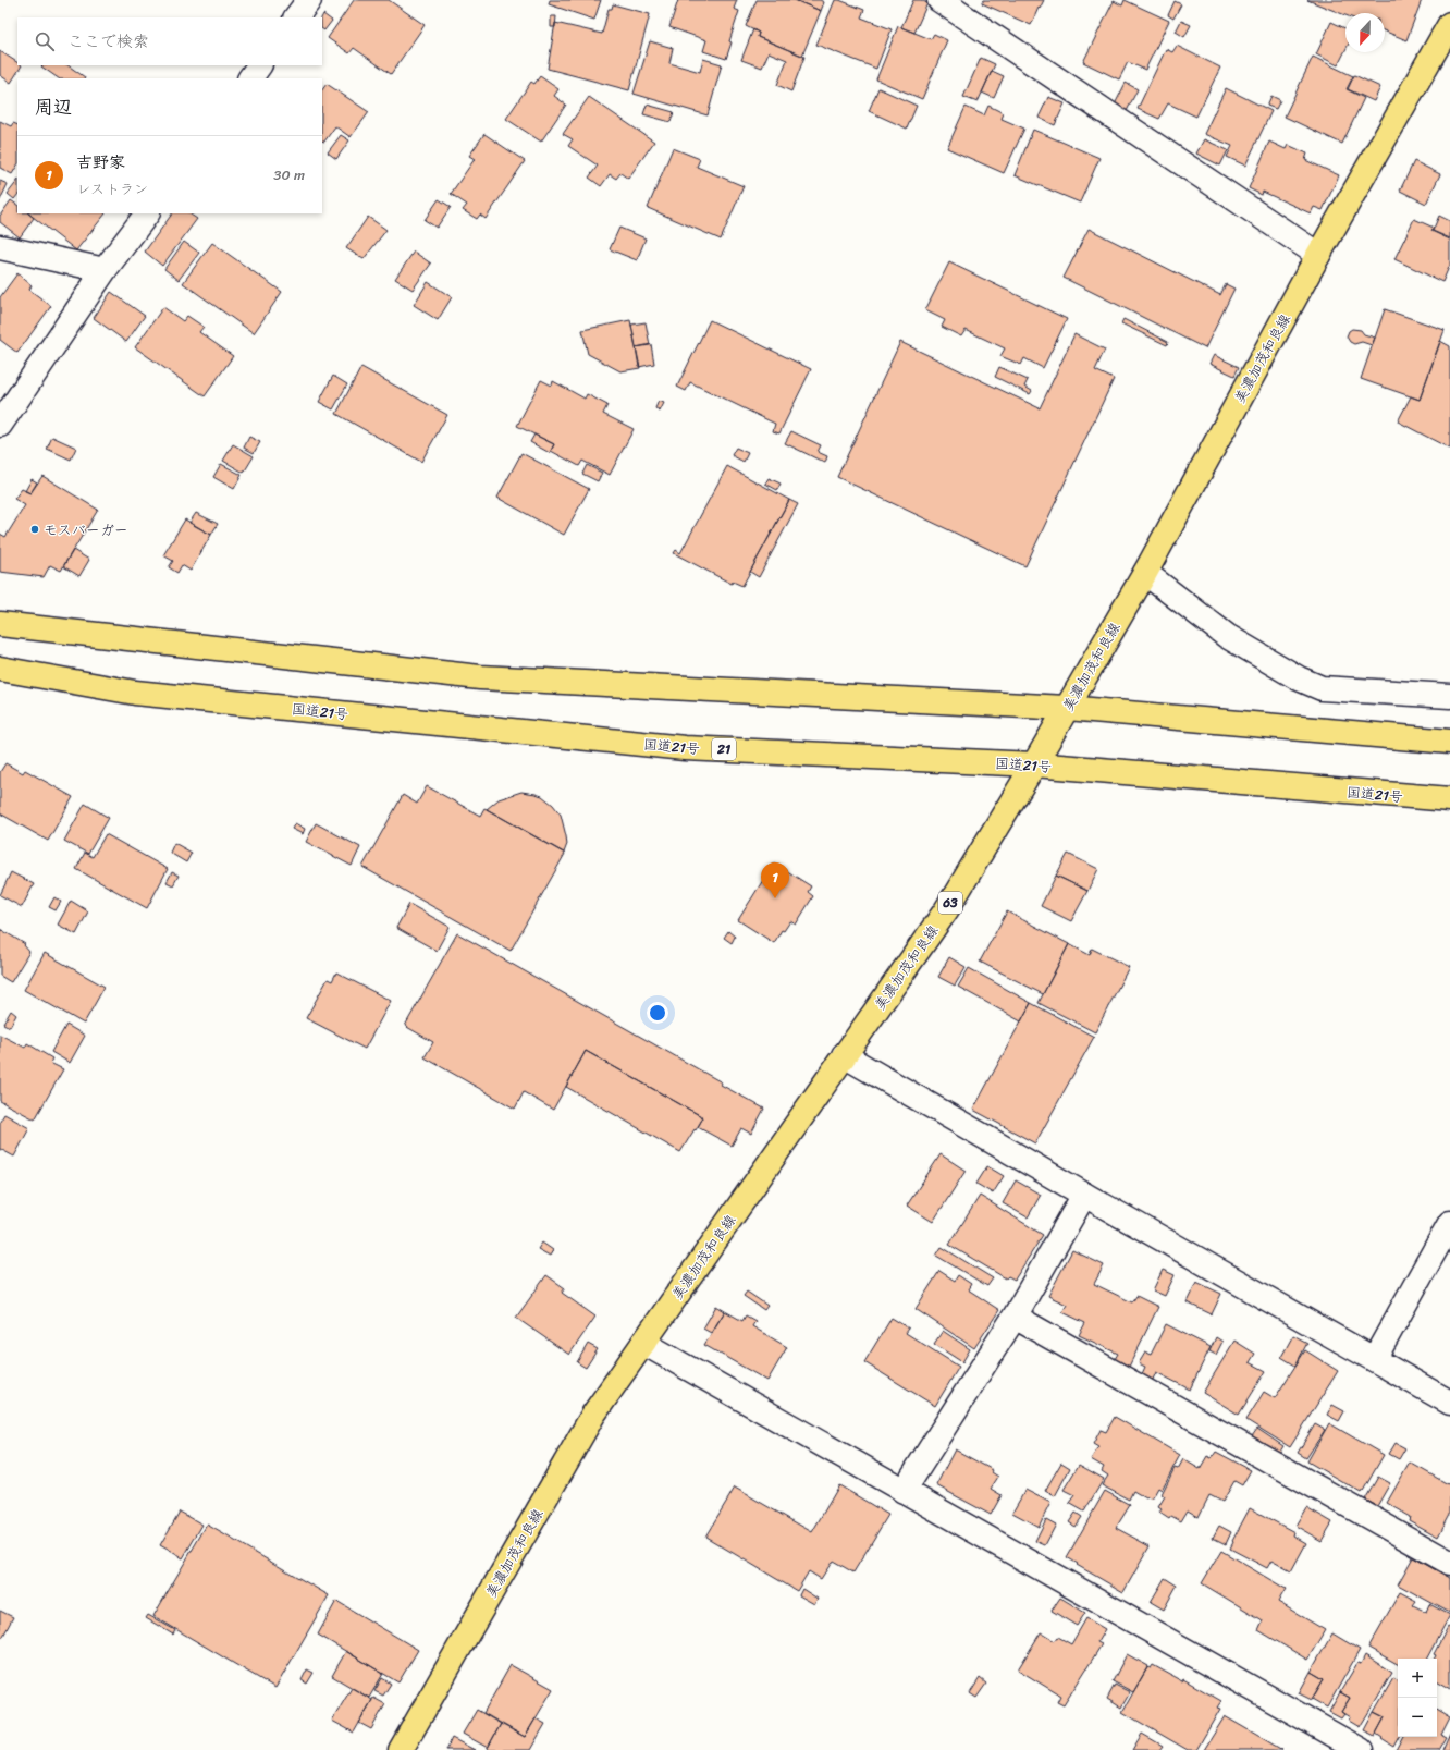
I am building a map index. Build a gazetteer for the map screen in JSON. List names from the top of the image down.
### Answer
{
  "streets": {
    "main road": [
      "美濃加茂和良線",
      "国道21号",
      "21",
      "63"
    ]
  },
  "crossings": [
    ["美濃加茂和良線", "国道21号"]
  ],
  "places": ["モスバーガー"],
  "north": "bottom",
  "page": {
    "search": "ここで検索",
    "heading": "周辺",
    "list": [
      {
        "mark": "1",
        "name": "吉野家",
        "note": "レストラン",
        "value": "30 m"
      }
    ],
    "pins": "1",
    "map_buttons": ["+", "−"]
  }
}
